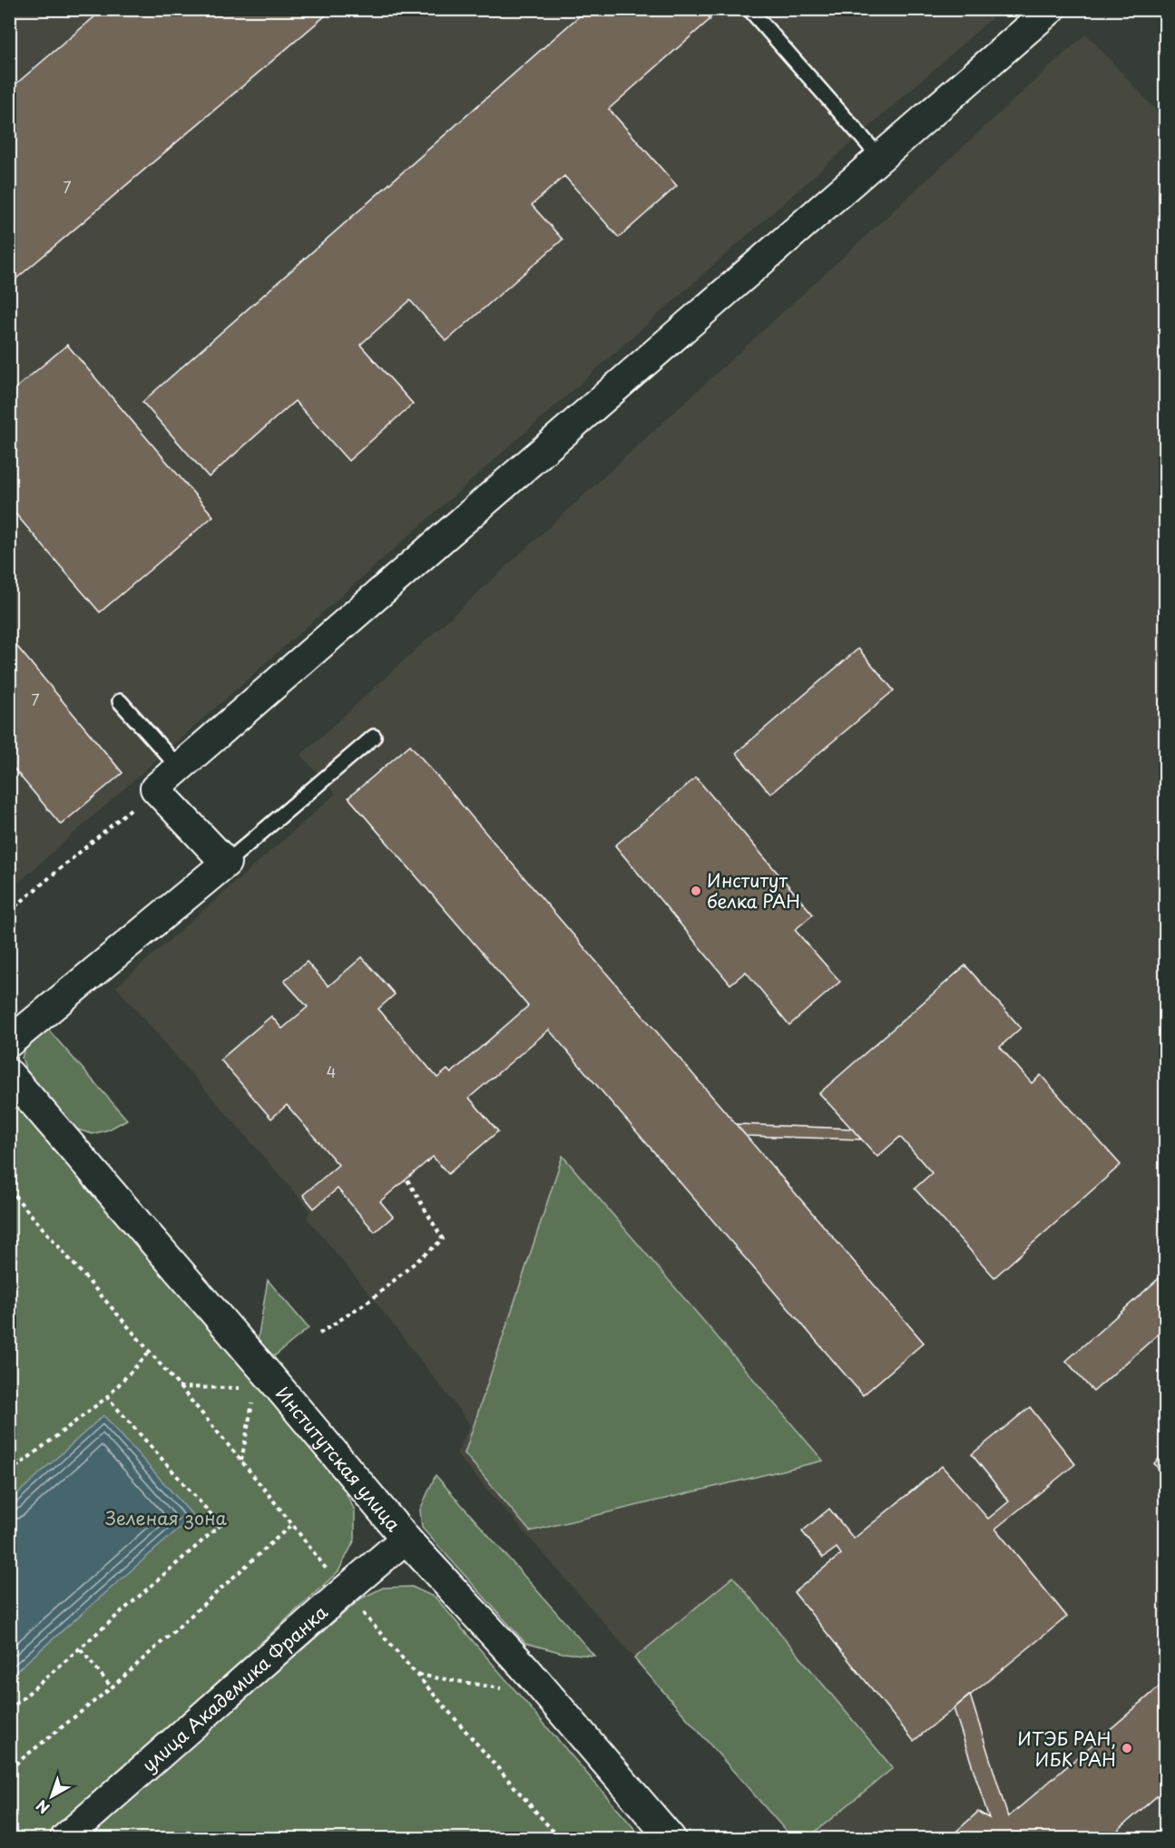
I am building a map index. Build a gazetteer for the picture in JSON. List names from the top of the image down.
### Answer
{
  "streets": {
    "street": ["Институтская улица", "улица Академика Франка"]
  },
  "crossings": [
    ["Институтская улица", "улица Академика Франка"]
  ],
  "parks": ["Зеленая зона"],
  "places": ["Институт белка РАН", "ИТЭБ РАН, ИБК РАН"],
  "house_numbers": ["7", "7", "4"],
  "north": "bottom left"
}
